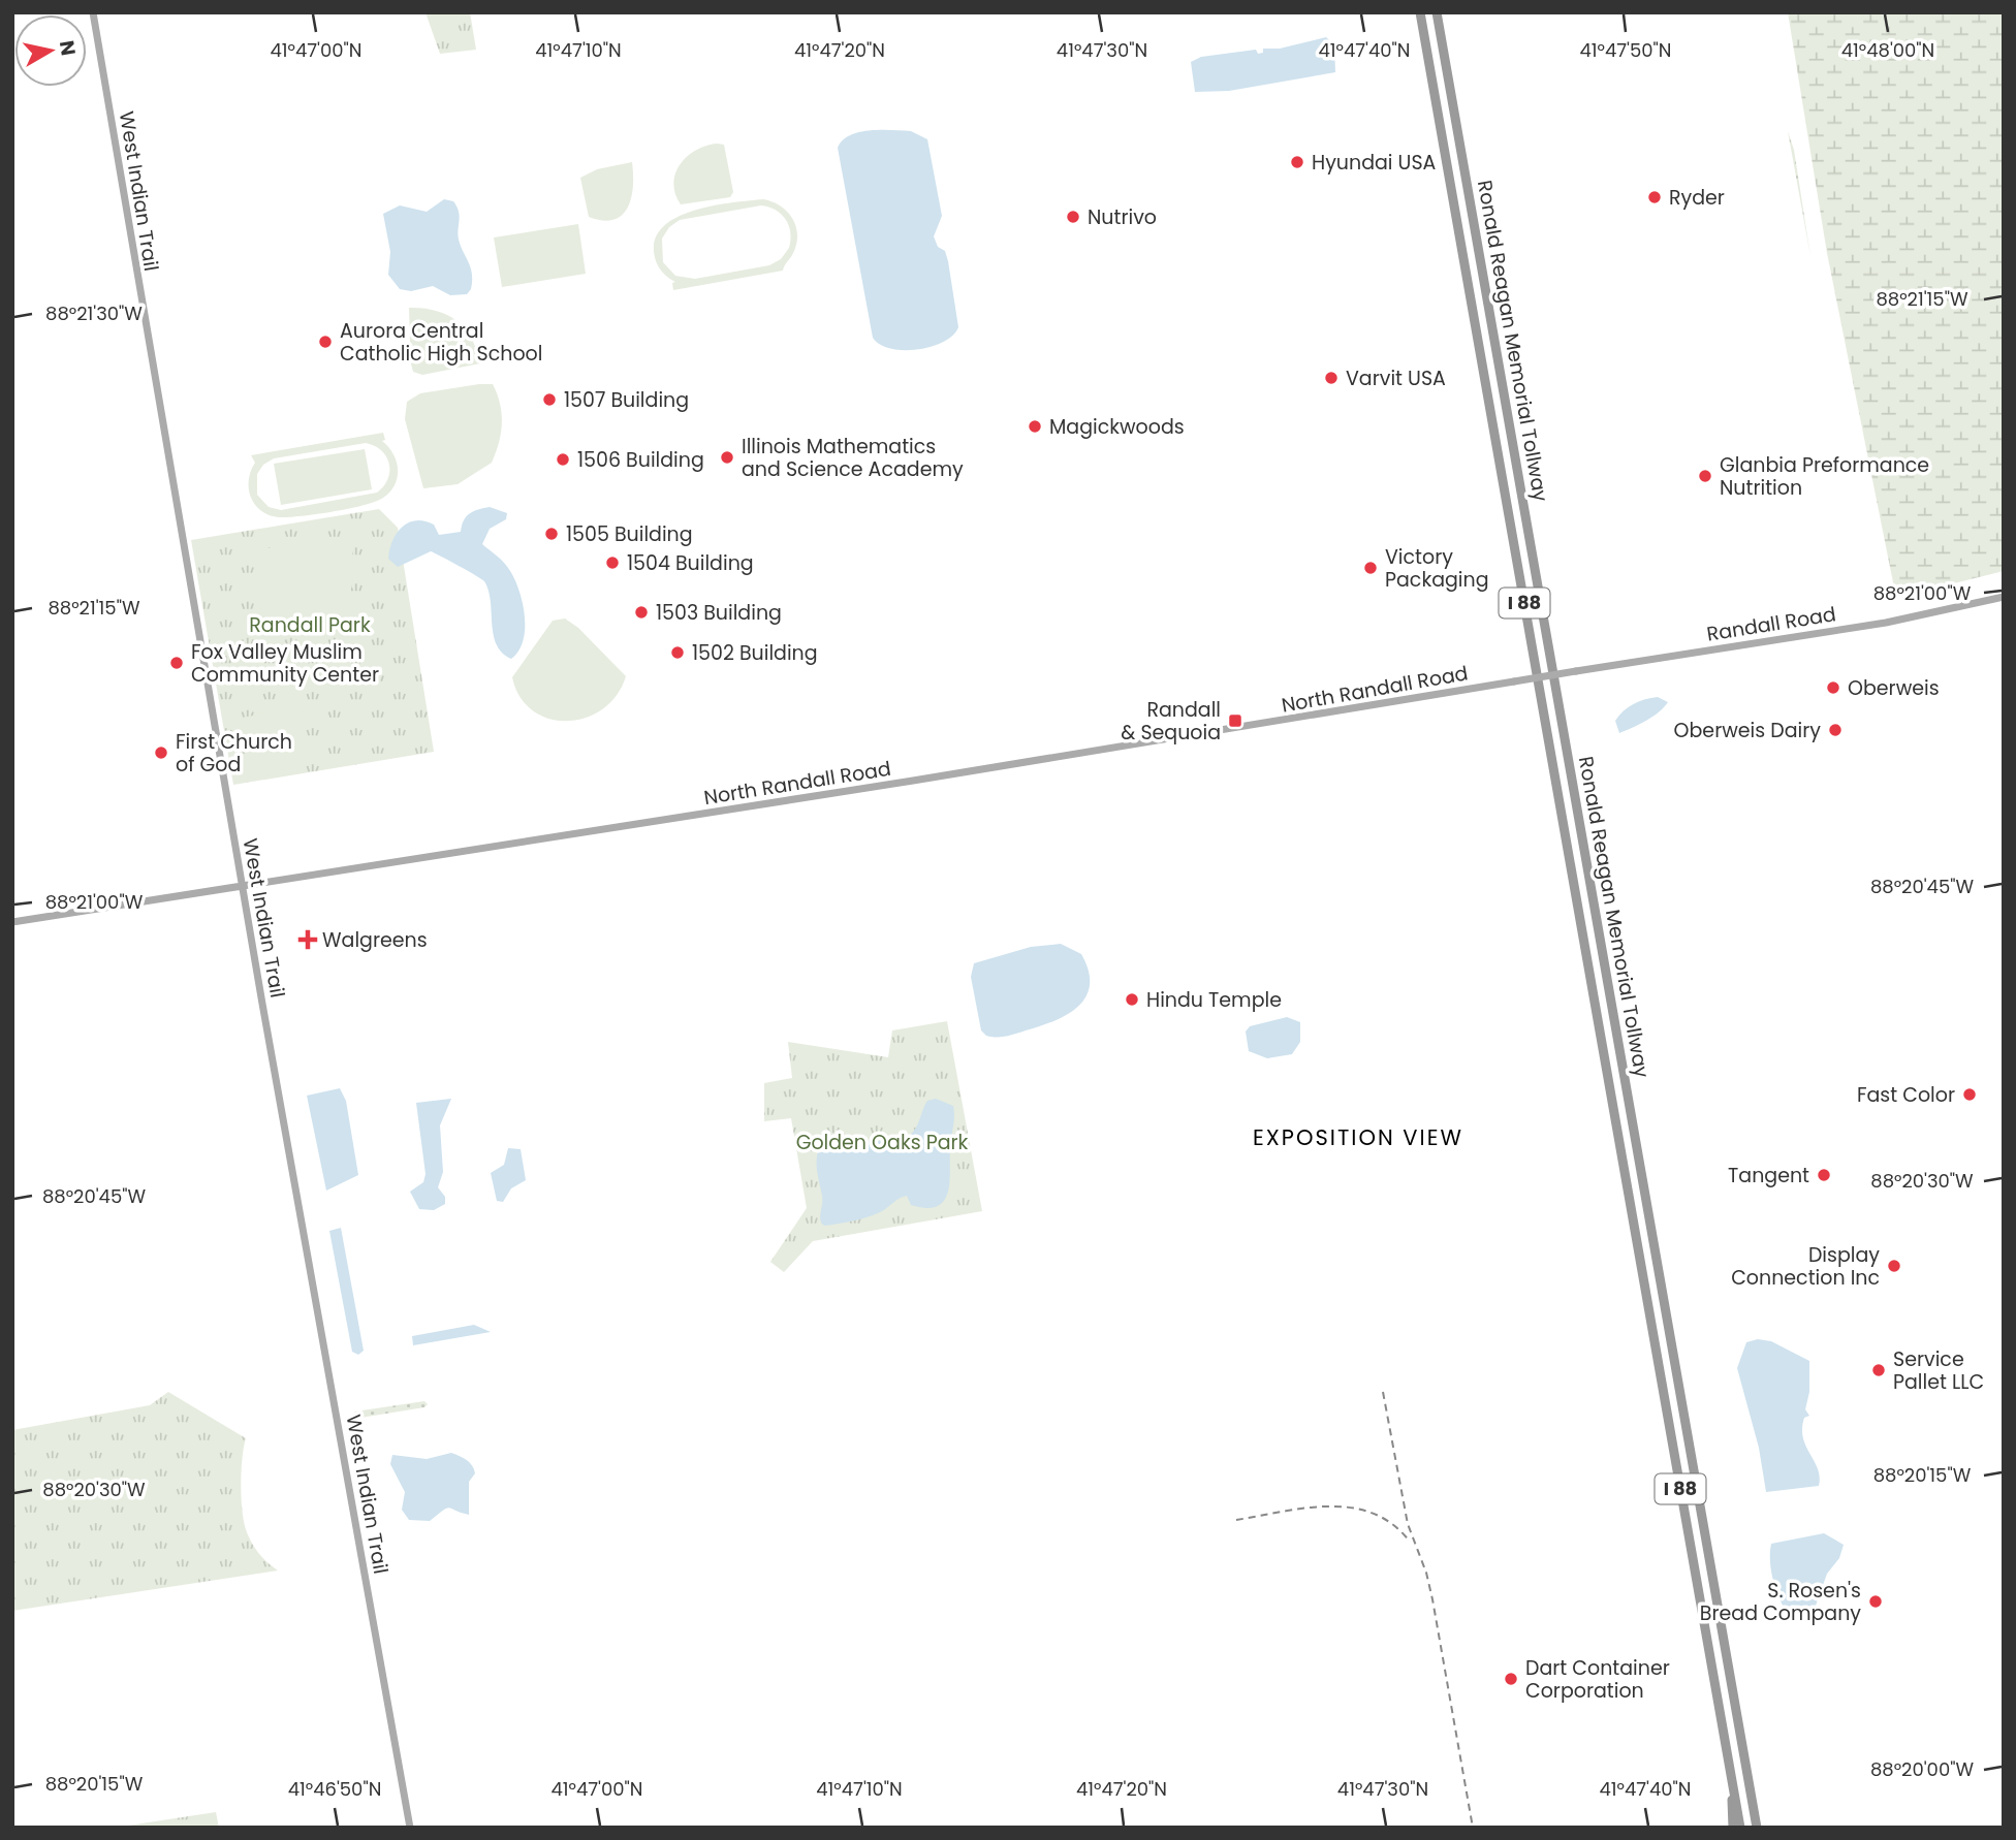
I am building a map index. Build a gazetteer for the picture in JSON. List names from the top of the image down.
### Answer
{
  "streets": {
    "highway": ["Ronald Reagan Memorial Tollway", "I 88"],
    "main road": ["West Indian Trail", "Randall Road", "North Randall Road"]
  },
  "crossings": [
    ["West Indian Trail", "North Randall Road"],
    ["Randall Road", "North Randall Road"]
  ],
  "districts": ["EXPOSITION VIEW"],
  "parks": ["Randall Park", "Golden Oaks Park"],
  "places": {
    "other": [
      "Hyundai USA",
      "Ryder",
      "Nutrivo",
      "Aurora Central Catholic High School",
      "Varvit USA",
      "1507 Building",
      "Magickwoods",
      "Illinois Mathematics and Science Academy",
      "1506 Building",
      "Glanbia Preformance Nutrition",
      "1505 Building",
      "1504 Building",
      "Victory Packaging",
      "1503 Building",
      "1502 Building",
      "Fox Valley Muslim Community Center",
      "Oberweis",
      "Oberweis Dairy",
      "First Church of God",
      "Hindu Temple",
      "Fast Color",
      "Tangent",
      "Display Connection Inc",
      "Service Pallet LLC",
      "S. Rosen's Bread Company",
      "Dart Container Corporation"
    ],
    "transit": ["Randall & Sequoia"],
    "health": ["Walgreens"]
  },
  "north": "right",
  "coordinates": [
    "41°47'00\"N",
    "41°47'10\"N",
    "41°47'20\"N",
    "41°47'30\"N",
    "41°47'40\"N",
    "41°47'50\"N",
    "41°48'00\"N",
    "88°21'15\"W",
    "88°21'30\"W",
    "88°21'00\"W",
    "88°20'45\"W",
    "88°20'30\"W",
    "88°20'15\"W",
    "88°20'00\"W",
    "41°46'50\"N"
  ]
}
